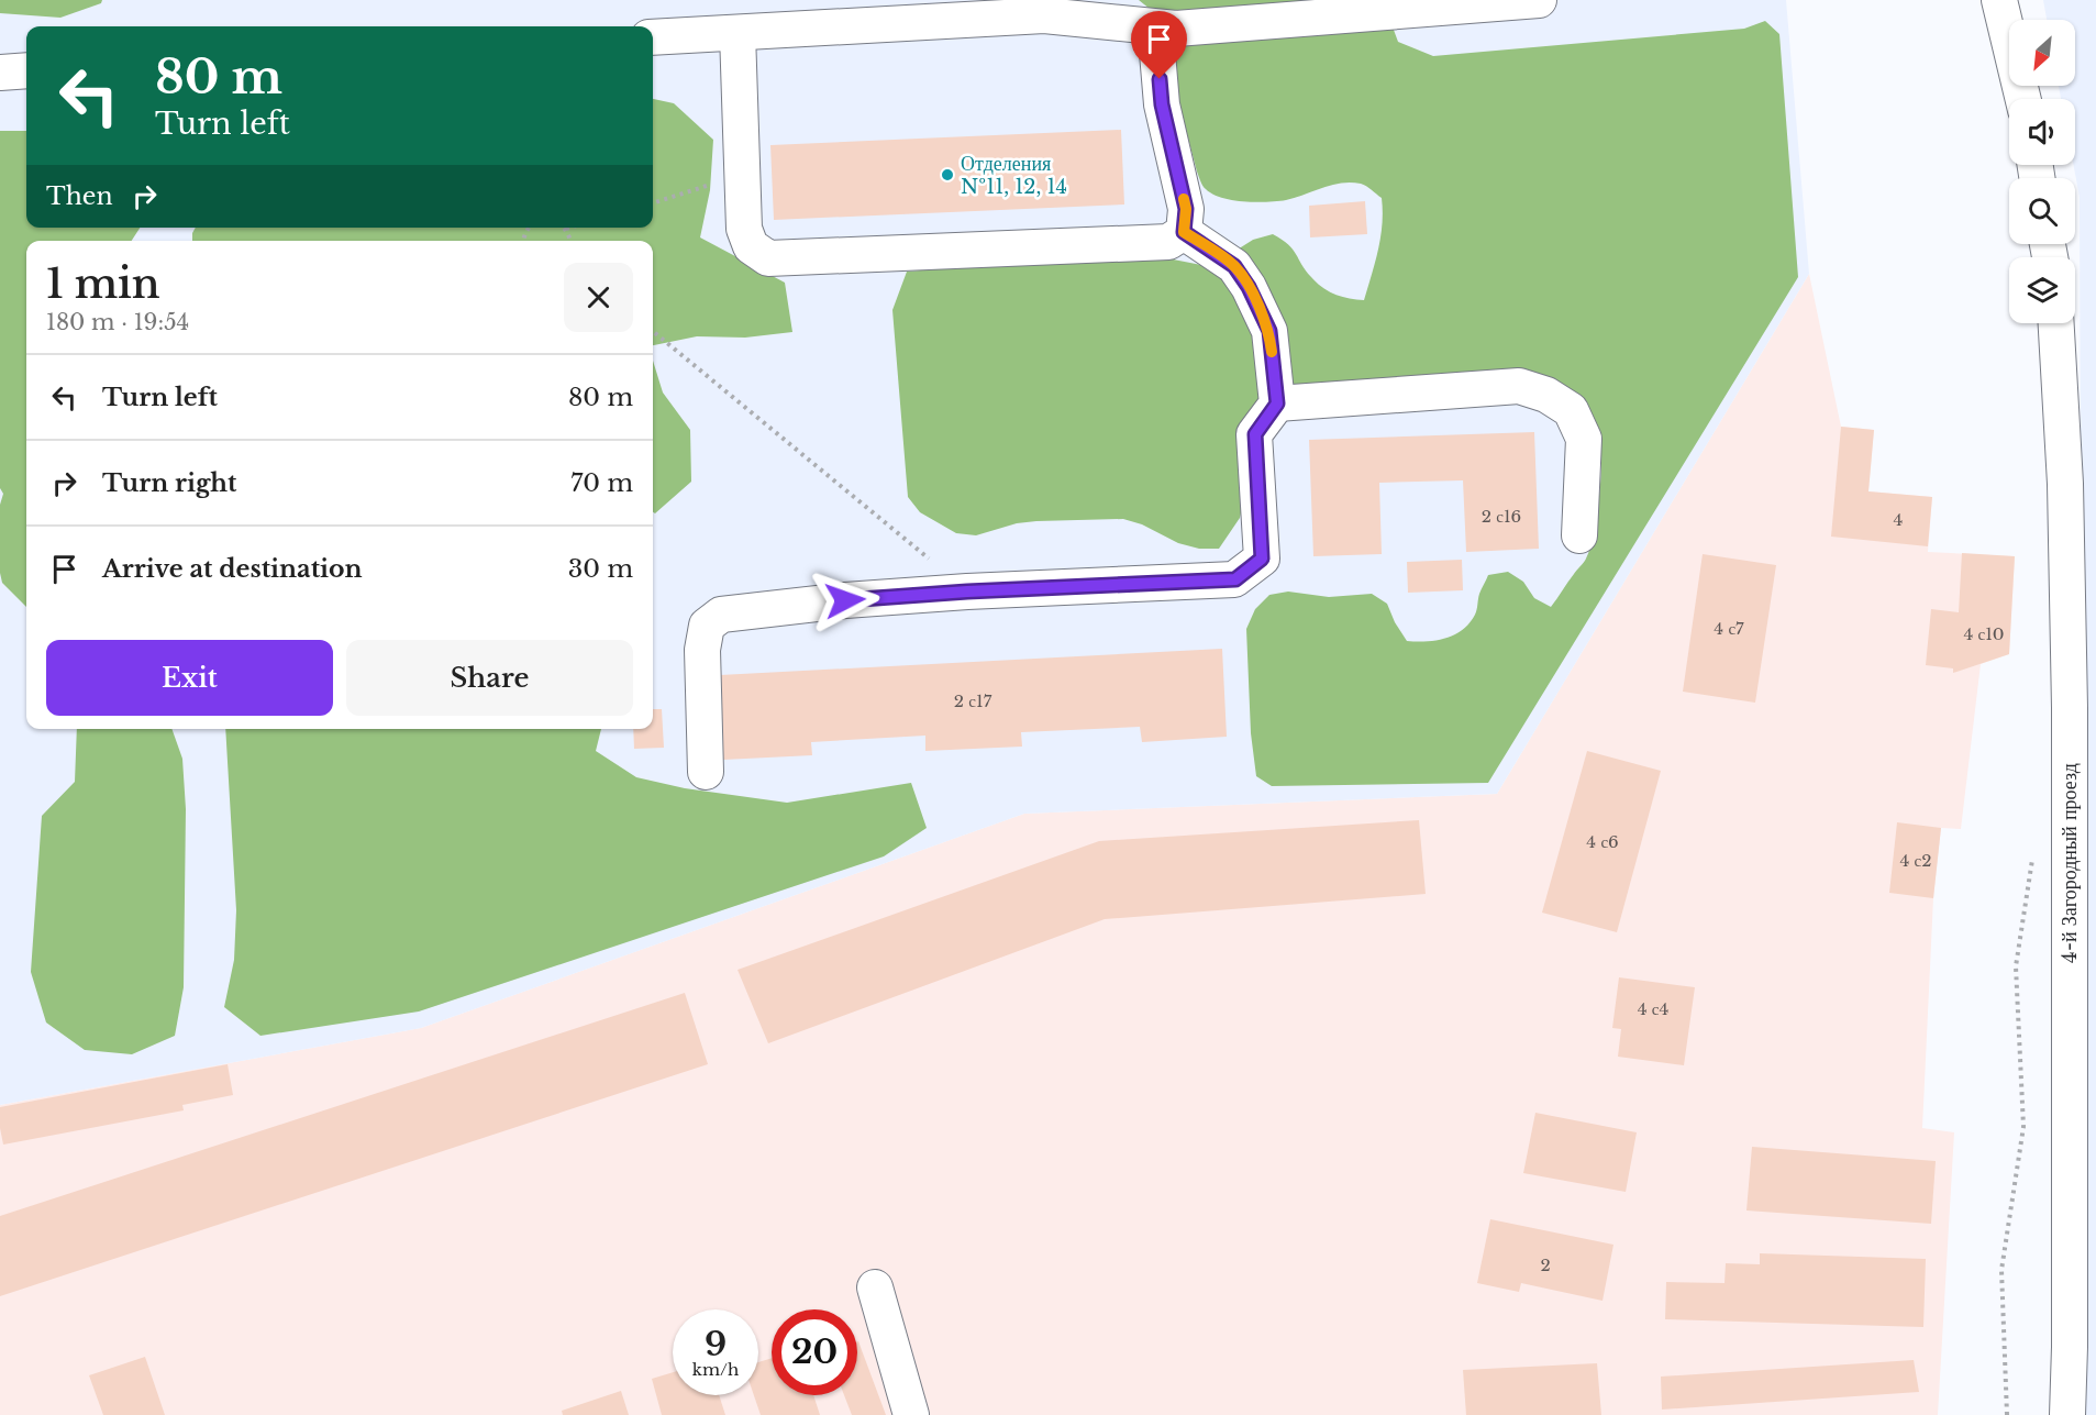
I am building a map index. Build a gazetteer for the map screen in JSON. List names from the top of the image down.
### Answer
{
  "streets": {
    "street": ["4-й Загородный проезд"]
  },
  "places": ["Отделения №11, 12, 14"],
  "house_numbers": [
    "2 с16",
    "4",
    "4 с7",
    "4 с10",
    "2 с17",
    "4 с6",
    "4 с2",
    "4 с4",
    "2"
  ],
  "north": "bottom left",
  "page": {
    "turn": ["80 m", "Turn left"],
    "then": "Then",
    "heading": ["1 min", "180 m · 19:54"],
    "list": [
      {
        "name": "Turn left",
        "value": "80 m"
      },
      {
        "name": "Turn right",
        "value": "70 m"
      },
      {
        "name": "Arrive at destination",
        "value": "30 m"
      }
    ],
    "buttons": ["Exit", "Share"],
    "speed": "9 km/h",
    "limit": "20"
  }
}
